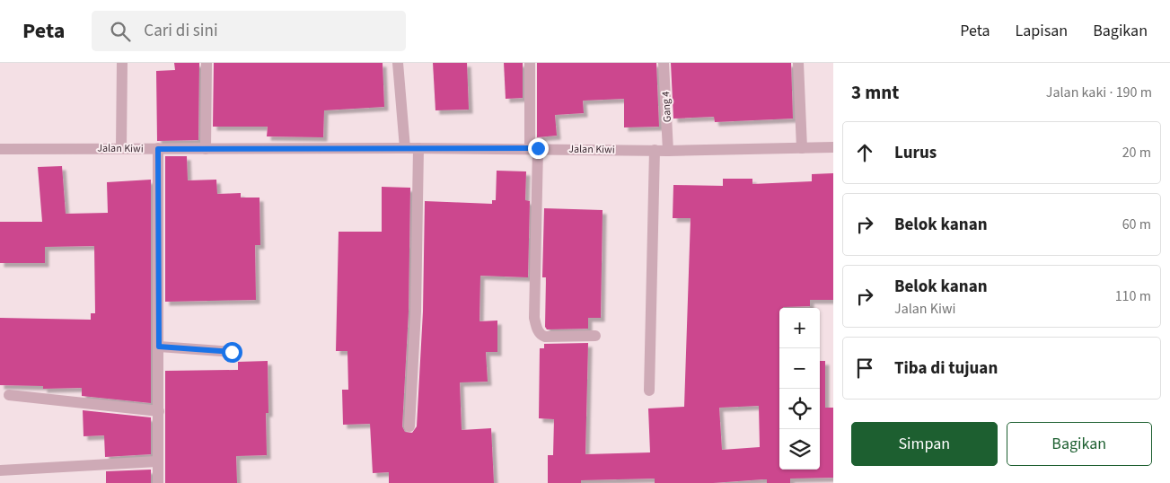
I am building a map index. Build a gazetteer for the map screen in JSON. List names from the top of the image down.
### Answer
{
  "streets": {
    "street": ["Gang 4", "Jalan Kiwi"]
  },
  "crossings": [
    ["Gang 4", "Jalan Kiwi"]
  ],
  "page": {
    "header": "Peta",
    "search": "Cari di sini",
    "nav": ["Peta", "Lapisan", "Bagikan"],
    "heading": ["3 mnt", "Jalan kaki · 190 m"],
    "list": [
      ["Lurus", "20 m"],
      ["Belok kanan", "60 m"],
      ["Belok kanan", "Jalan Kiwi", "110 m"],
      "Tiba di tujuan"
    ],
    "map_buttons": ["+", "−"],
    "buttons": ["Simpan", "Bagikan"]
  }
}
